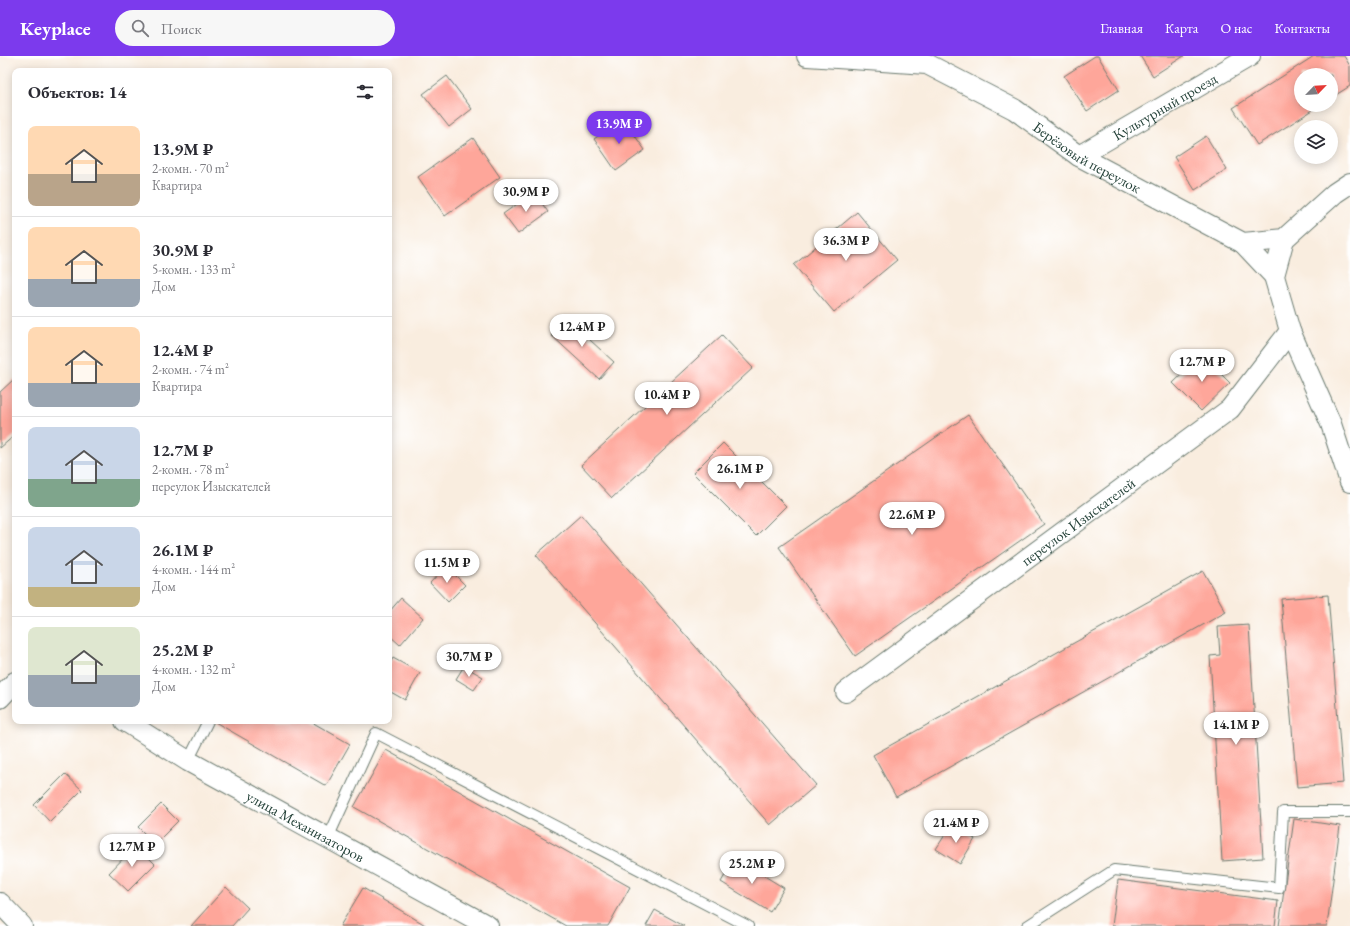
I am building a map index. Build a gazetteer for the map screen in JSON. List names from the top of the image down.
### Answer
{
  "streets": {
    "street": [
      "Культурный проезд",
      "Берёзовый переулок",
      "переулок Изыскателей",
      "улица Механизаторов"
    ]
  },
  "crossings": [
    ["Культурный проезд", "Берёзовый переулок"]
  ],
  "north": "top right",
  "page": {
    "header": "Keyplace",
    "search": "Поиск",
    "nav": [
      "Главная",
      "Карта",
      "О нас",
      "Контакты"
    ],
    "heading": "Объектов: 14",
    "price": [
      "13.9M ₽",
      "30.9M ₽",
      "36.3M ₽",
      "12.4M ₽",
      "12.7M ₽",
      "10.4M ₽",
      "26.1M ₽",
      "22.6M ₽",
      "11.5M ₽",
      "30.7M ₽",
      "14.1M ₽",
      "21.4M ₽",
      "12.7M ₽",
      "25.2M ₽"
    ],
    "list": [
      {
        "name": "13.9M ₽",
        "note": "2-комн. · 70 m² · Квартира"
      },
      {
        "name": "30.9M ₽",
        "note": "5-комн. · 133 m² · Дом"
      },
      {
        "name": "12.4M ₽",
        "note": "2-комн. · 74 m² · Квартира"
      },
      {
        "name": "12.7M ₽",
        "note": "2-комн. · 78 m² · переулок Изыскателей"
      },
      {
        "name": "26.1M ₽",
        "note": "4-комн. · 144 m² · Дом"
      },
      {
        "name": "25.2M ₽",
        "note": "4-комн. · 132 m² · Дом"
      }
    ]
  }
}
